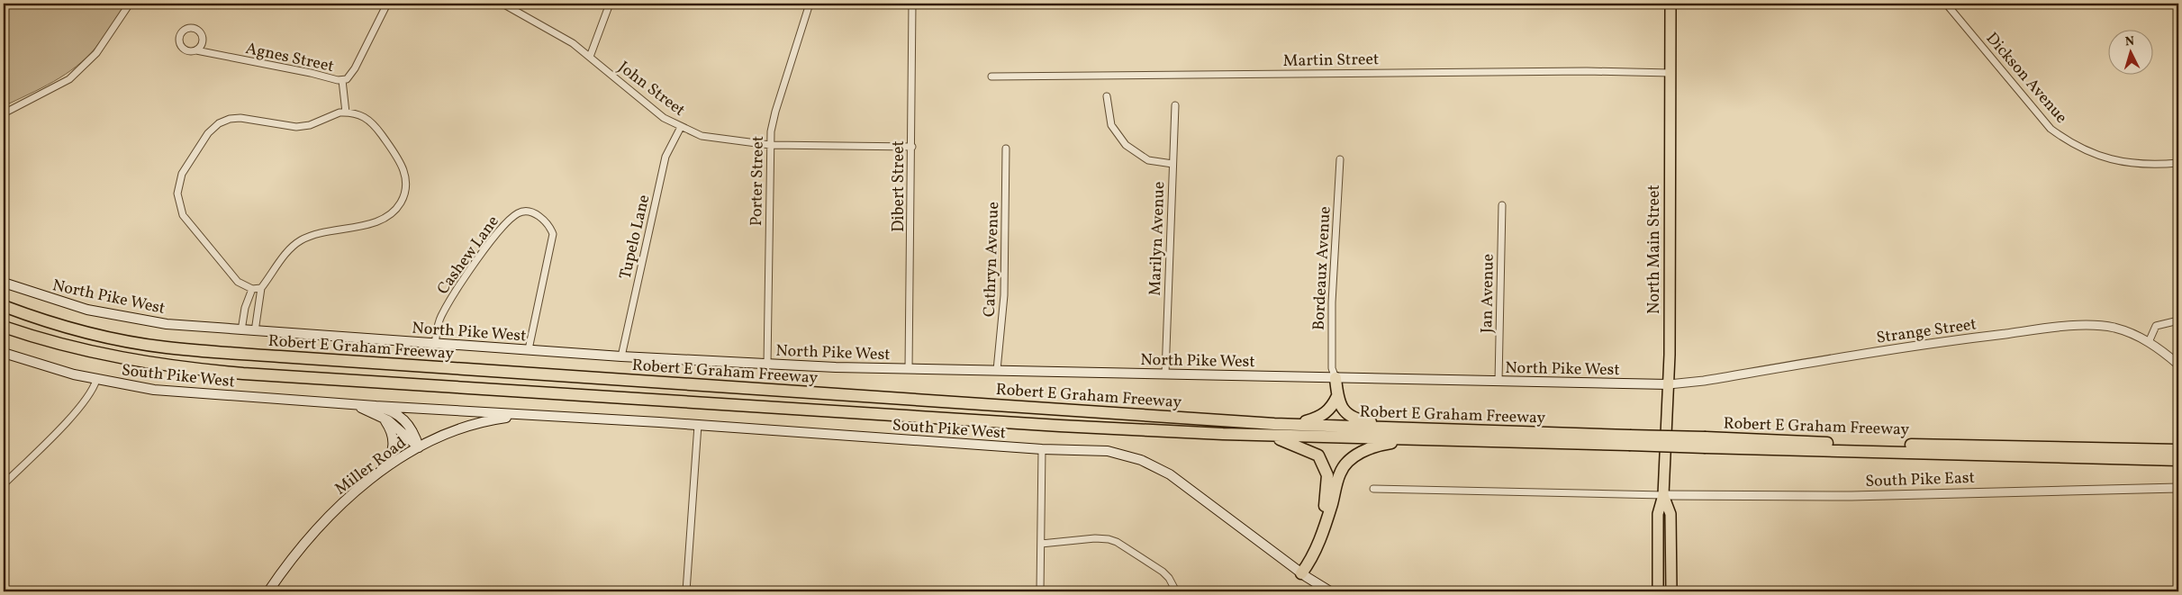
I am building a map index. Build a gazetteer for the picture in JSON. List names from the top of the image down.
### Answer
{
  "streets": {
    "highway": ["Robert E Graham Freeway"],
    "main road": [
      "North Main Street",
      "North Pike West",
      "South Pike West",
      "Miller Road"
    ],
    "street": [
      "Agnes Street",
      "Martin Street",
      "Dickson Avenue",
      "John Street",
      "Porter Street",
      "Dibert Street",
      "Tupelo Lane",
      "Marilyn Avenue",
      "Cashew Lane",
      "Cathryn Avenue",
      "Bordeaux Avenue",
      "Jan Avenue",
      "Strange Street",
      "South Pike East"
    ]
  },
  "crossings": [
    ["Martin Street", "North Main Street"],
    ["John Street", "Porter Street"],
    ["John Street", "Dibert Street"],
    ["John Street", "Tupelo Lane"],
    ["Porter Street", "North Pike West"],
    ["Dibert Street", "North Pike West"],
    ["Tupelo Lane", "North Pike West"],
    ["Marilyn Avenue", "North Pike West"],
    ["North Main Street", "North Pike West"],
    ["North Main Street", "Strange Street"],
    ["North Main Street", "South Pike East"],
    ["Cashew Lane", "North Pike West"],
    ["Cathryn Avenue", "North Pike West"],
    ["Bordeaux Avenue", "North Pike West"],
    ["Jan Avenue", "North Pike West"],
    ["North Pike West", "Strange Street"],
    ["South Pike West", "Miller Road"]
  ],
  "north": "top"
}
